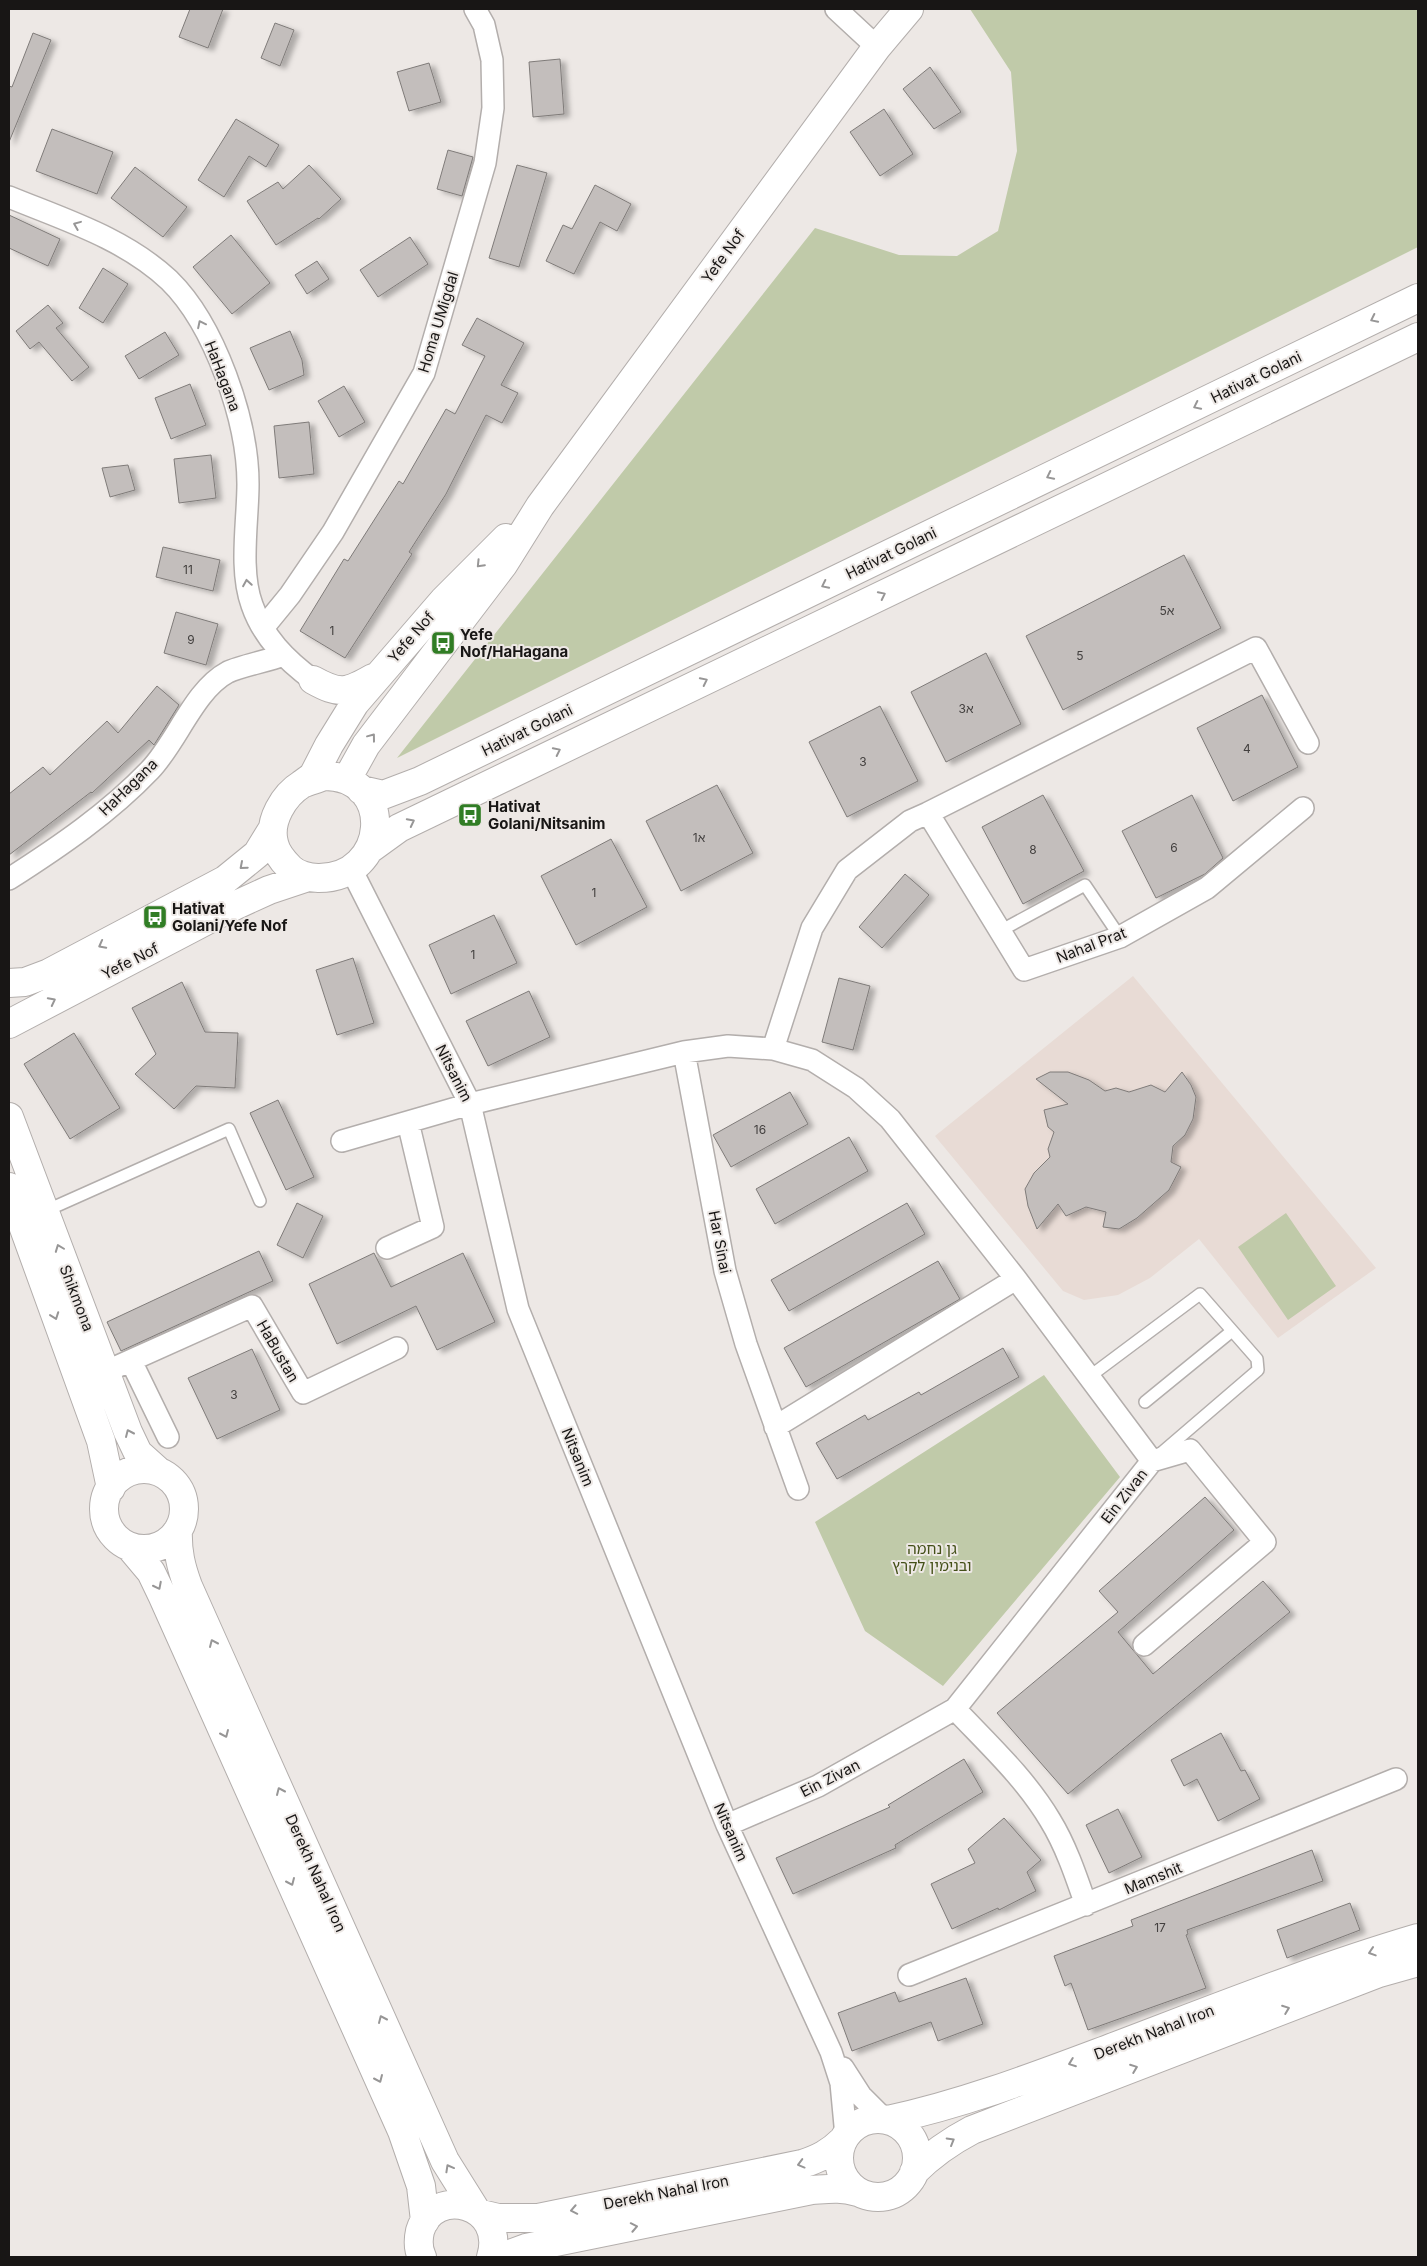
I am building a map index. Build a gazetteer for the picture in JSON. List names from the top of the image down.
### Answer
{
  "streets": {
    "street": [
      "Yefe Nof",
      "Homa UMigdal",
      "HaHagana",
      "Hativat Golani",
      "Nahal Prat",
      "Nitsanim",
      "Har Sinai",
      "Shikmona",
      "HaBustan",
      "Ein Zivan",
      "Derekh Nahal Iron",
      "Mamshit"
    ]
  },
  "crossings": [
    ["Yefe Nof", "Hativat Golani"],
    ["Yefe Nof", "Nitsanim"],
    ["Homa UMigdal", "HaHagana"],
    ["Hativat Golani", "Nitsanim"],
    ["Nitsanim", "Ein Zivan"],
    ["Nitsanim", "Derekh Nahal Iron"],
    ["Shikmona", "HaBustan"],
    ["Shikmona", "Derekh Nahal Iron"]
  ],
  "one_way": ["HaHagana"],
  "parks": ["גן נחמה ובנימין לקרץ"],
  "places": {
    "bus stop": ["Yefe Nof/HaHagana", "Hativat Golani/Nitsanim", "Hativat Golani/Yefe Nof"]
  },
  "house_numbers": [
    "11",
    "5א",
    "1",
    "9",
    "5",
    "3א",
    "4",
    "3",
    "1א",
    "6",
    "8",
    "1",
    "1",
    "16",
    "3",
    "17"
  ]
}
